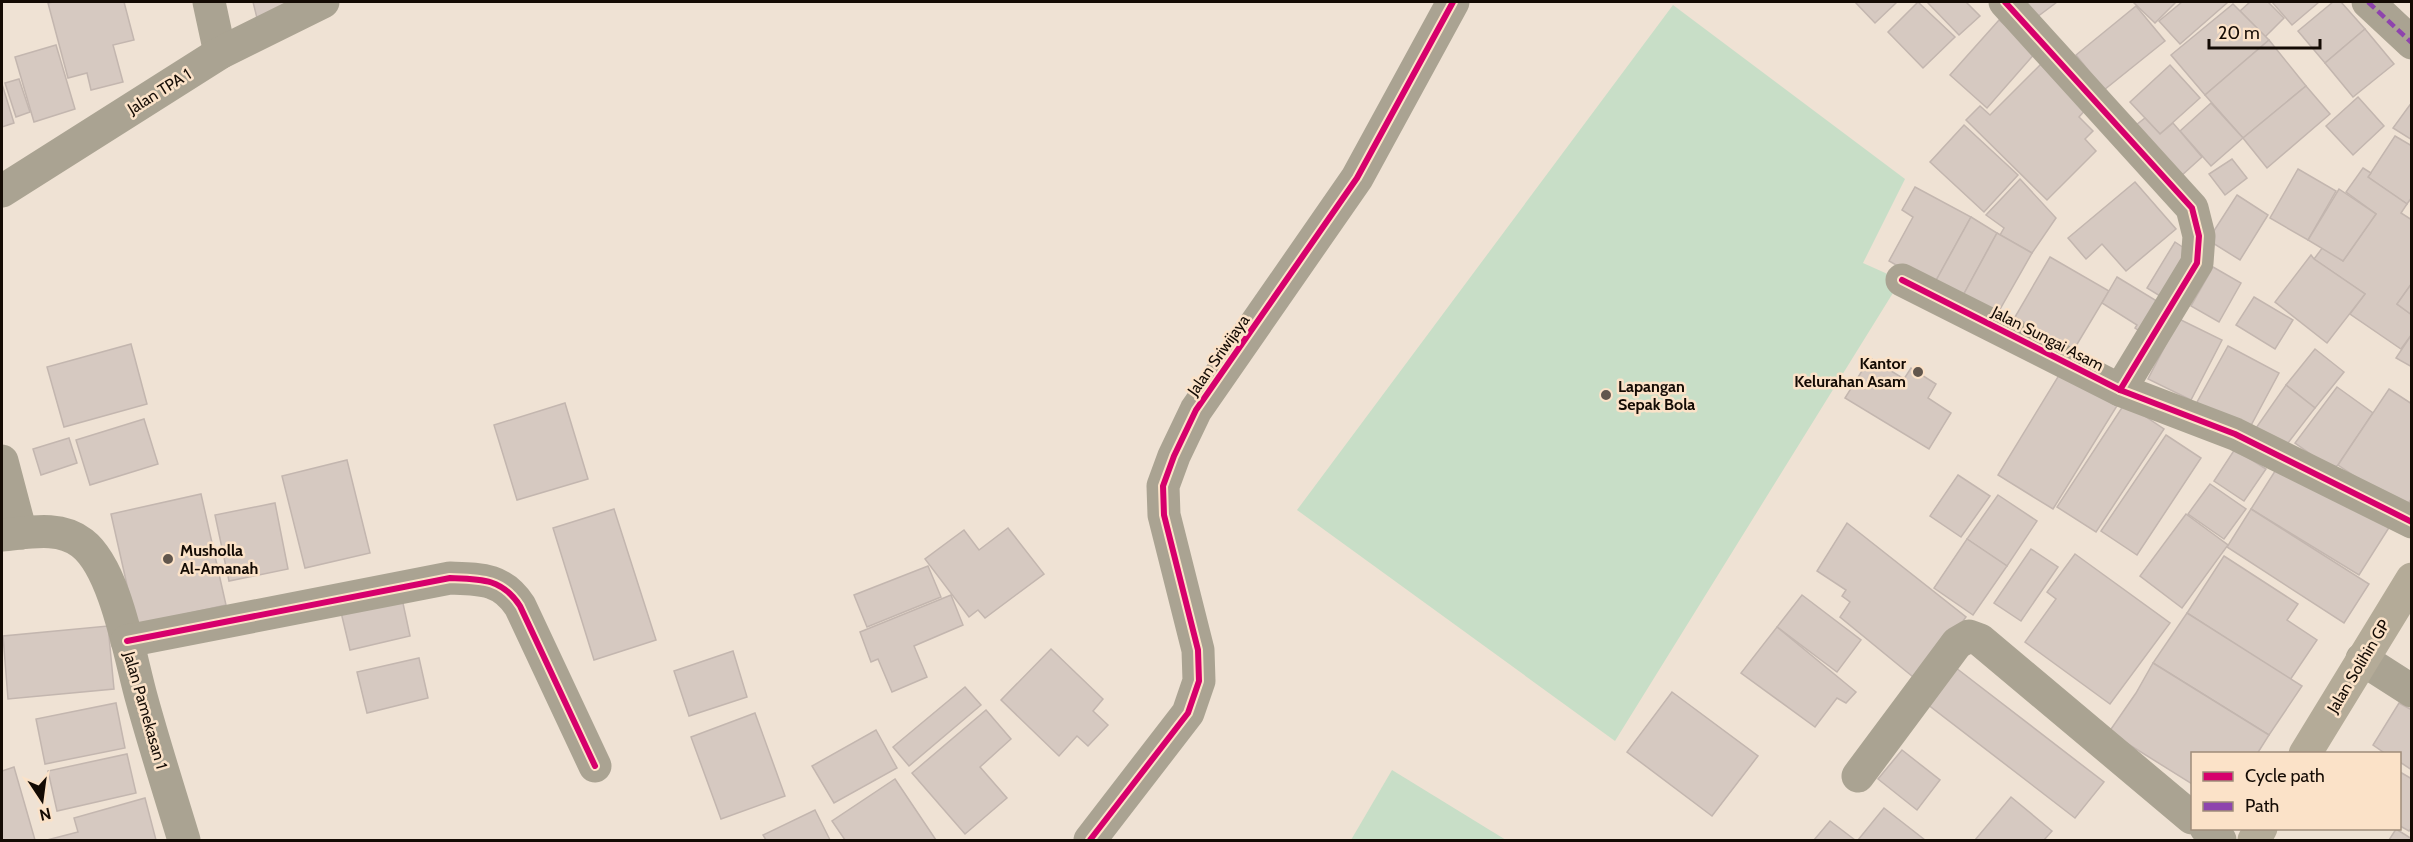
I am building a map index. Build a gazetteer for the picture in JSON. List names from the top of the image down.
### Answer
{
  "streets": {
    "main road": ["Jalan Solihin GP"],
    "street": [
      "Jalan TPA 1",
      "Jalan Sungai Asam",
      "Jalan Sriwijaya",
      "Jalan Pamekasan 1"
    ]
  },
  "places": ["Kantor Kelurahan Asam", "Lapangan Sepak Bola", "Musholla Al-Amanah"],
  "legend": ["Cycle path", "Path"],
  "scale_bar": "20 m",
  "north": "bottom"
}
